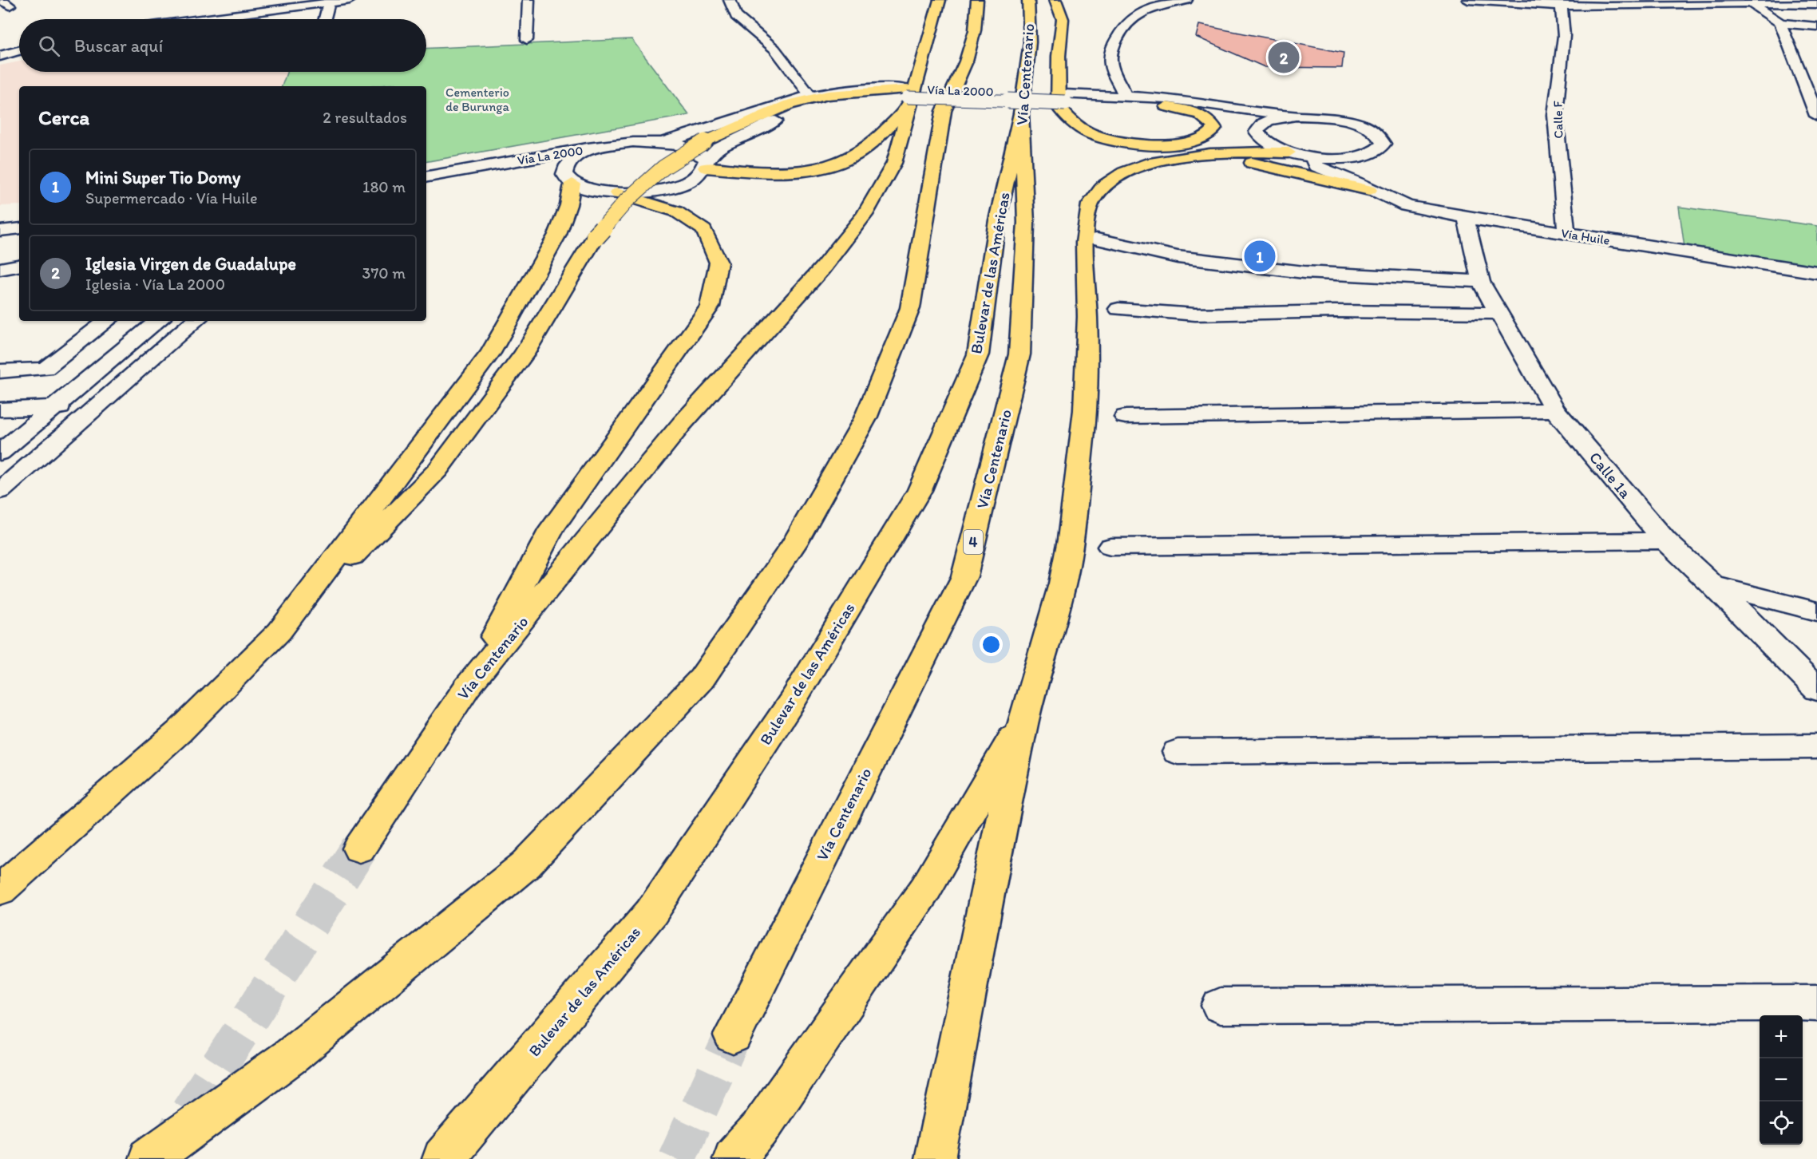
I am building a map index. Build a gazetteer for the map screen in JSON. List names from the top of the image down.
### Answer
{
  "streets": {
    "highway": ["Vía Centenario", "Bulevar de las Américas", "4"],
    "street": [
      "Vía La 2000",
      "Calle F",
      "Vía Huile",
      "Calle 1a"
    ]
  },
  "crossings": [
    ["Vía Centenario", "Vía La 2000"],
    ["Vía Centenario", "Bulevar de las Américas"],
    ["Vía La 2000", "Vía Huile"],
    ["Calle F", "Vía Huile"],
    ["Vía Huile", "Calle 1a"]
  ],
  "parks": ["Cementerio de Burunga"],
  "page": {
    "search": "Buscar aquí",
    "pins": ["2", "1"],
    "heading": ["Cerca", "2 resultados"],
    "list": [
      {
        "mark": "1",
        "name": "Mini Super Tio Domy",
        "note": "Supermercado · Vía Huile",
        "value": "180 m"
      },
      {
        "mark": "2",
        "name": "Iglesia Virgen de Guadalupe",
        "note": "Iglesia · Vía La 2000",
        "value": "370 m"
      }
    ],
    "map_buttons": ["+", "−"]
  }
}
